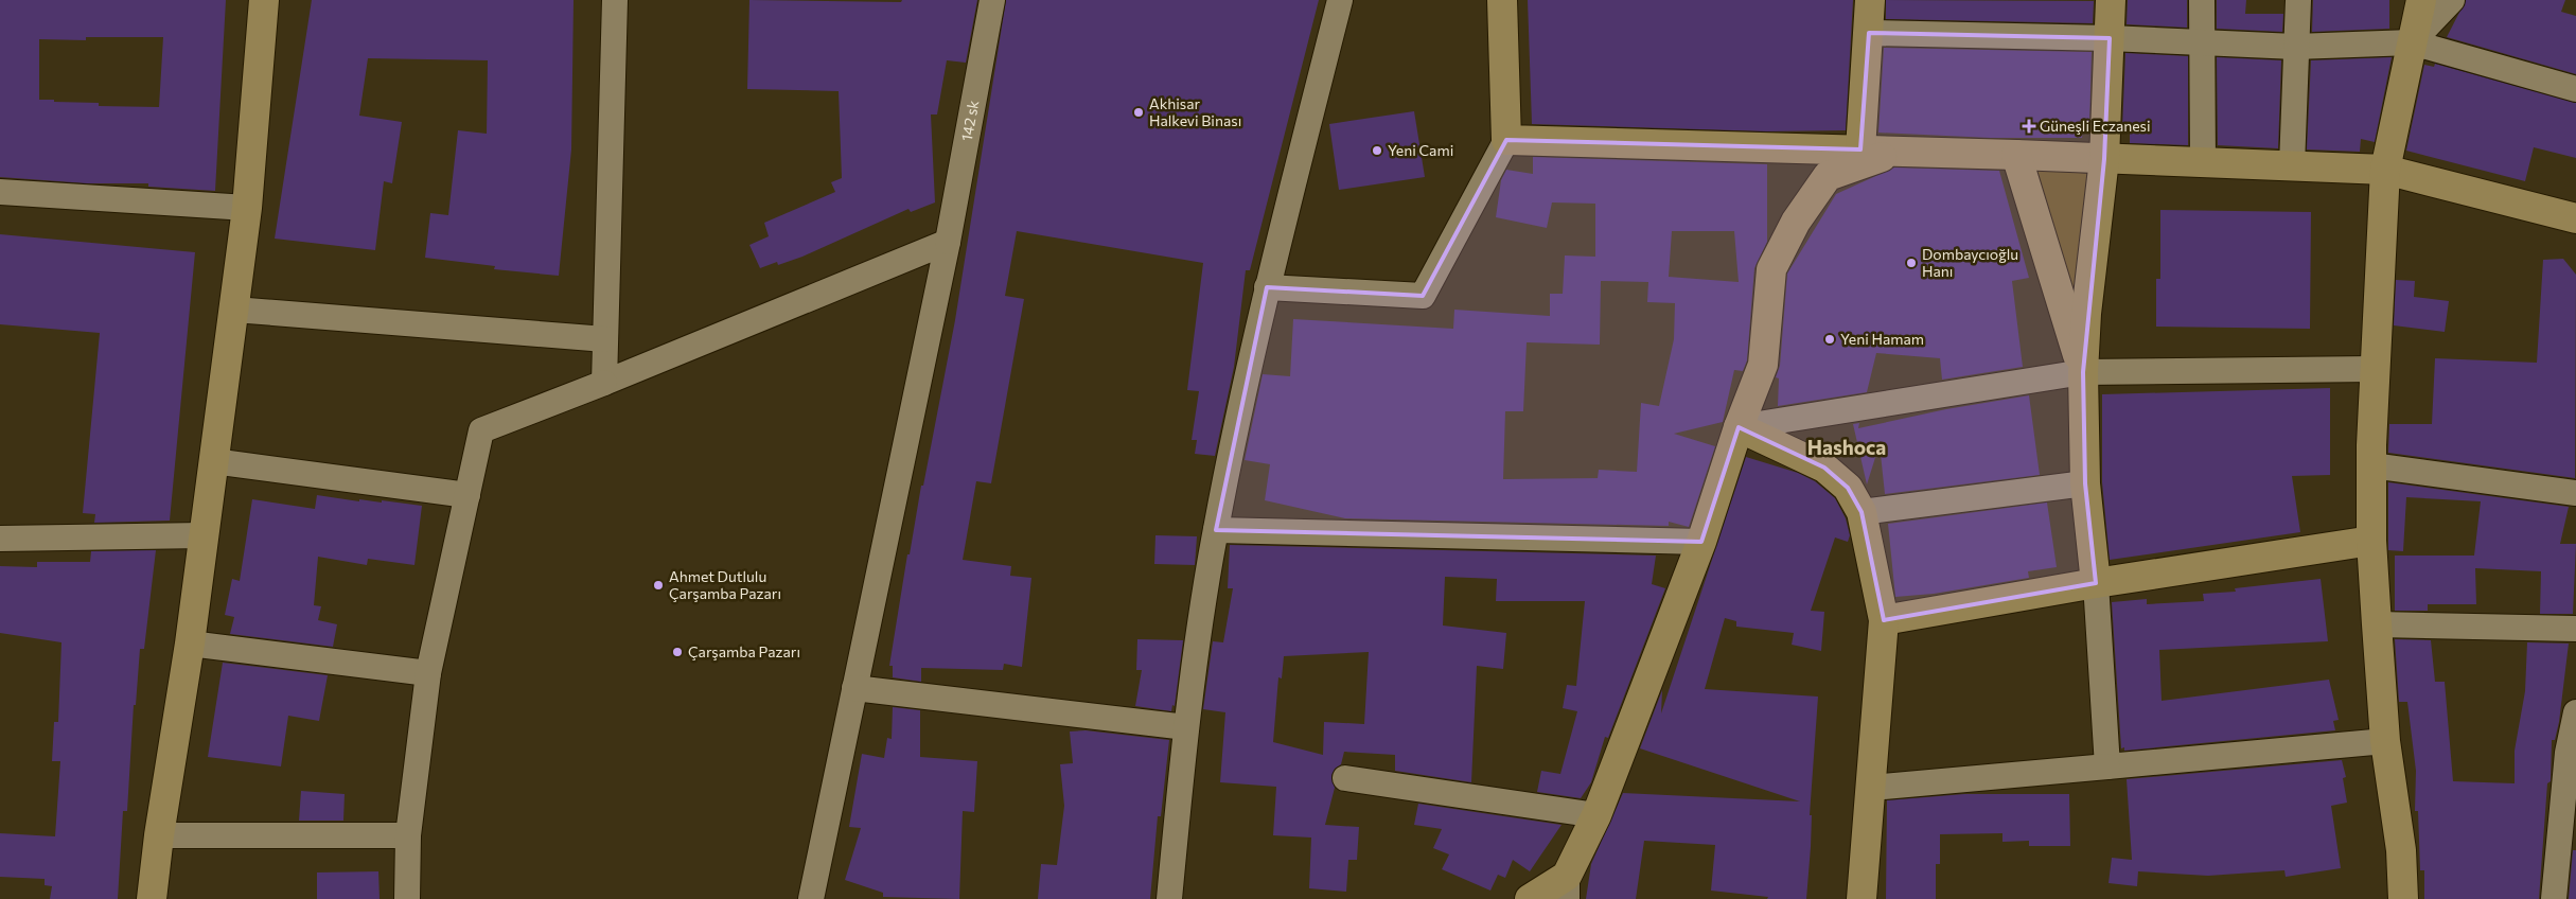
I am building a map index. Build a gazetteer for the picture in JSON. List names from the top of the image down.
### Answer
{
  "streets": {
    "street": ["142 sk"]
  },
  "districts": ["Hashoca"],
  "places": {
    "other": [
      "Akhisar Halkevi Binası",
      "Yeni Cami",
      "Dombaycıoğlu Hanı",
      "Yeni Hamam",
      "Ahmet Dutlulu Çarşamba Pazarı",
      "Çarşamba Pazarı"
    ],
    "health": ["Güneşli Eczanesi"]
  }
}
